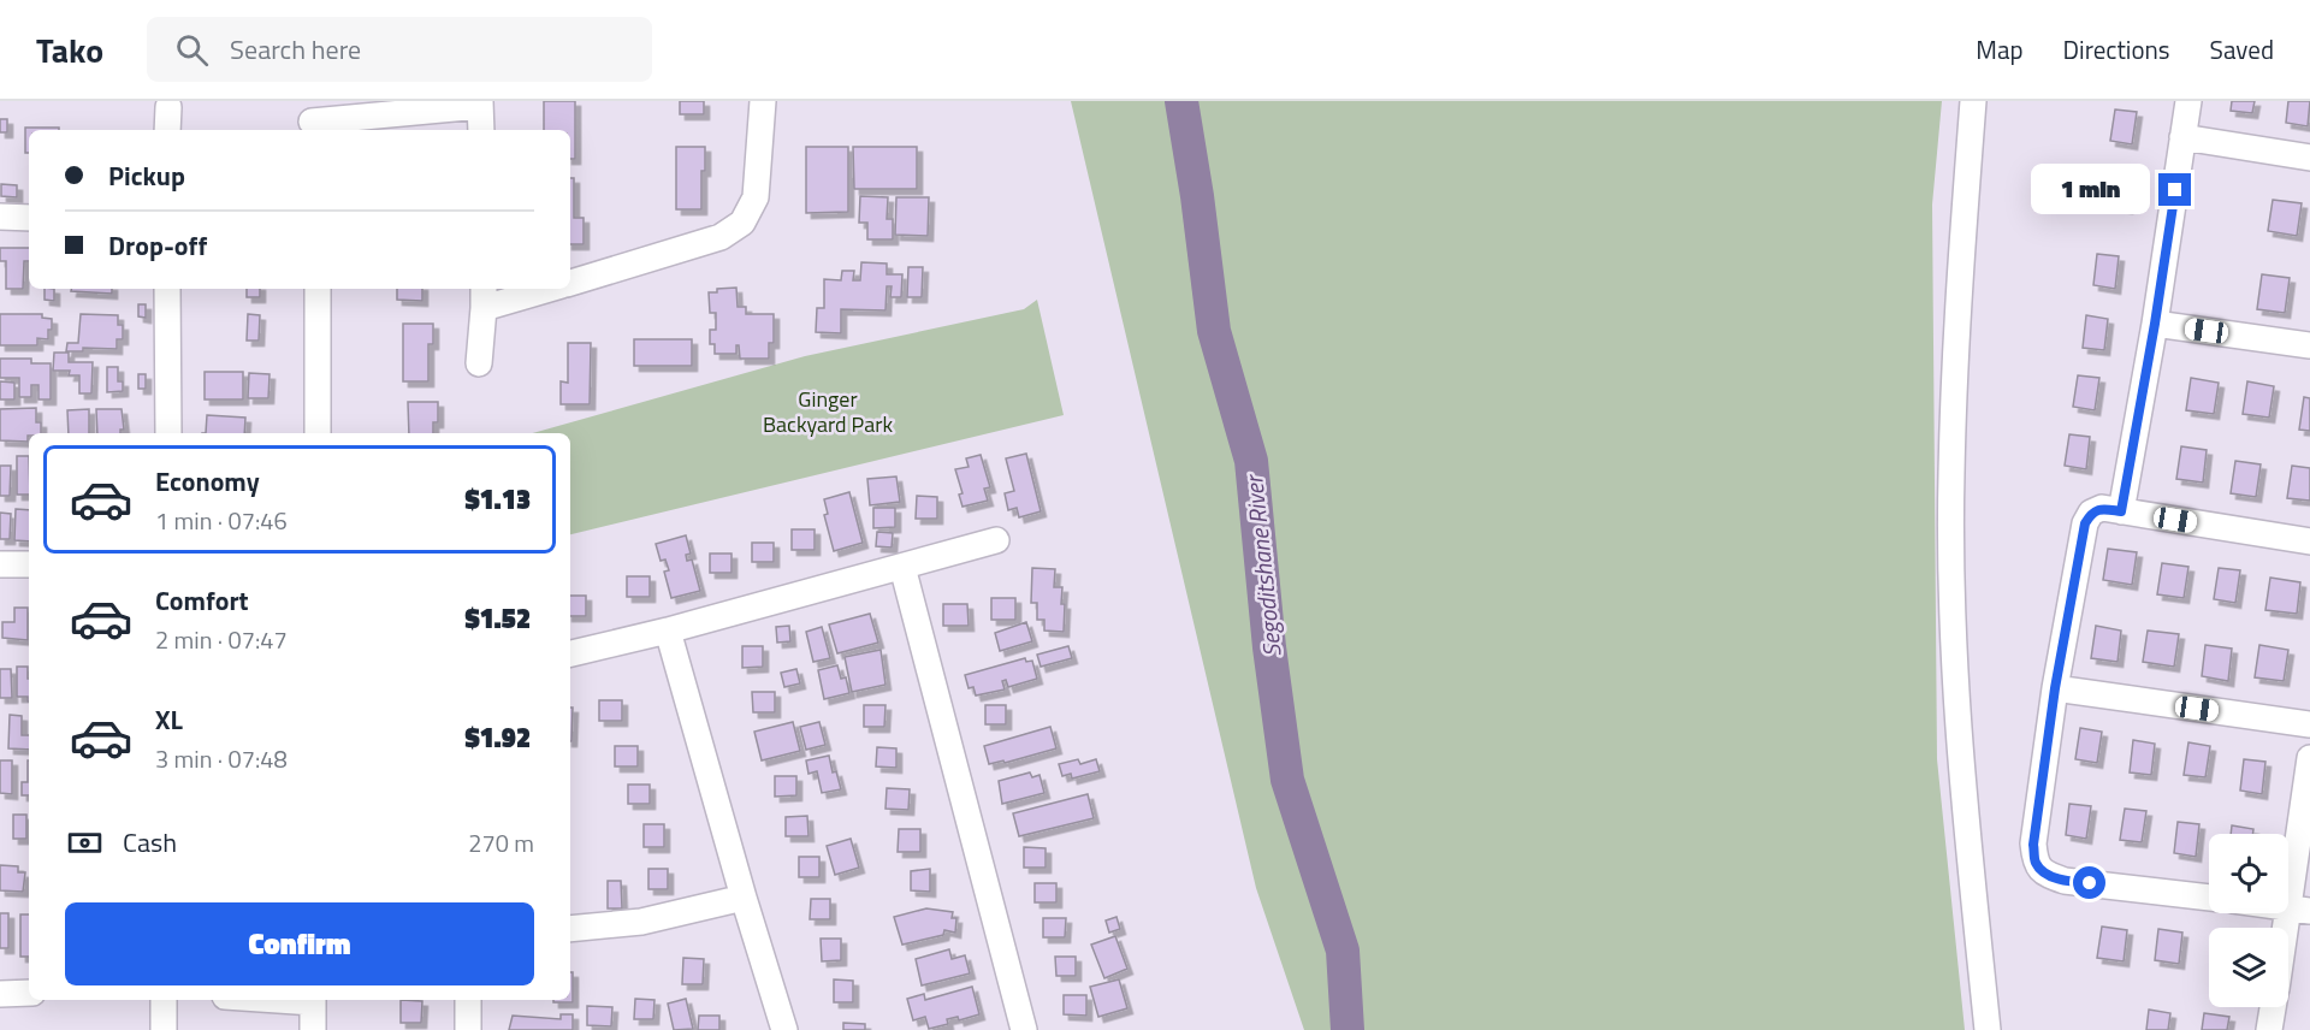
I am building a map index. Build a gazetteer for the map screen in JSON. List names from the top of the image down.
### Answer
{
  "water": ["Segoditshane River"],
  "parks": ["Ginger Backyard Park"],
  "page": {
    "header": "Tako",
    "search": "Search here",
    "nav": ["Map", "Directions", "Saved"],
    "banner": ["Pickup", "Drop-off"],
    "bubble": "1 min",
    "list": [
      {
        "name": "Economy",
        "note": "1 min · 07:46",
        "value": "$1.13"
      },
      {
        "name": "Comfort",
        "note": "2 min · 07:47",
        "value": "$1.52"
      },
      {
        "name": "XL",
        "note": "3 min · 07:48",
        "value": "$1.92"
      }
    ],
    "pay": ["Cash", "270 m"],
    "buttons": "Confirm"
  }
}
